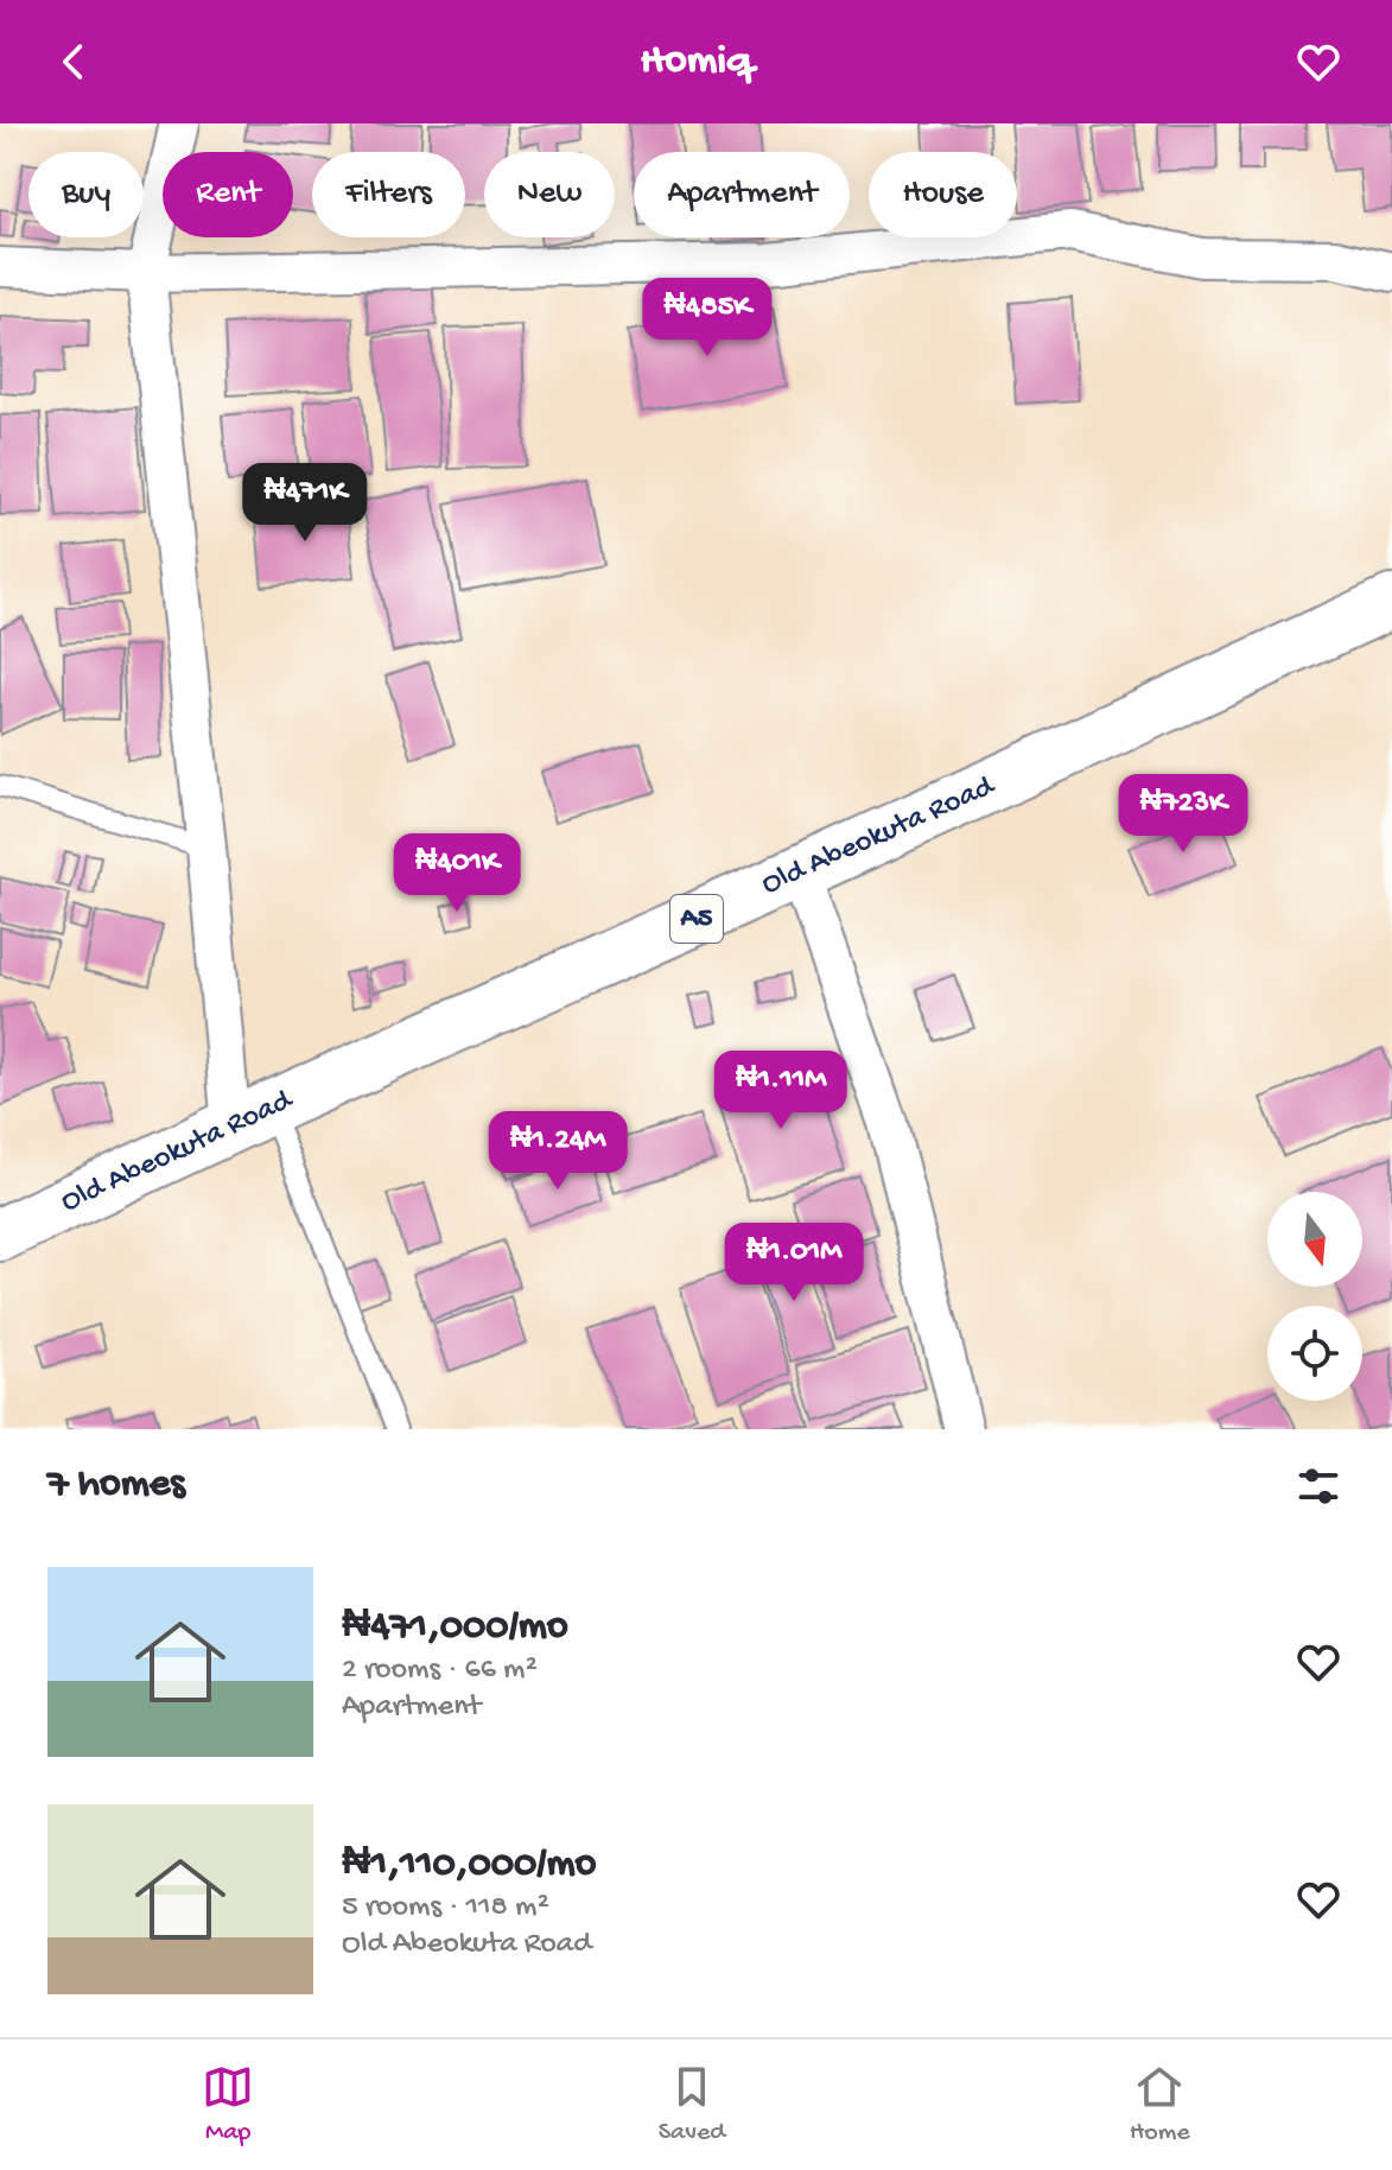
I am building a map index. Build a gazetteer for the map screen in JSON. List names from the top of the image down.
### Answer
{
  "streets": {
    "highway": ["Old Abeokuta Road", "A5"]
  },
  "north": "bottom",
  "page": {
    "header": "Homiq",
    "chip": [
      "Buy",
      "Rent",
      "Filters",
      "New",
      "Apartment",
      "House"
    ],
    "price": [
      "₦485K",
      "₦471K",
      "₦723K",
      "₦401K",
      "₦1.11M",
      "₦1.24M",
      "₦1.01M"
    ],
    "heading": "7 homes",
    "list": [
      {
        "name": "₦471,000/mo",
        "note": "2 rooms · 66 m² · Apartment"
      },
      {
        "name": "₦1,110,000/mo",
        "note": "5 rooms · 118 m² · Old Abeokuta Road"
      }
    ],
    "tabs": ["Map", "Saved", "Home"]
  }
}
